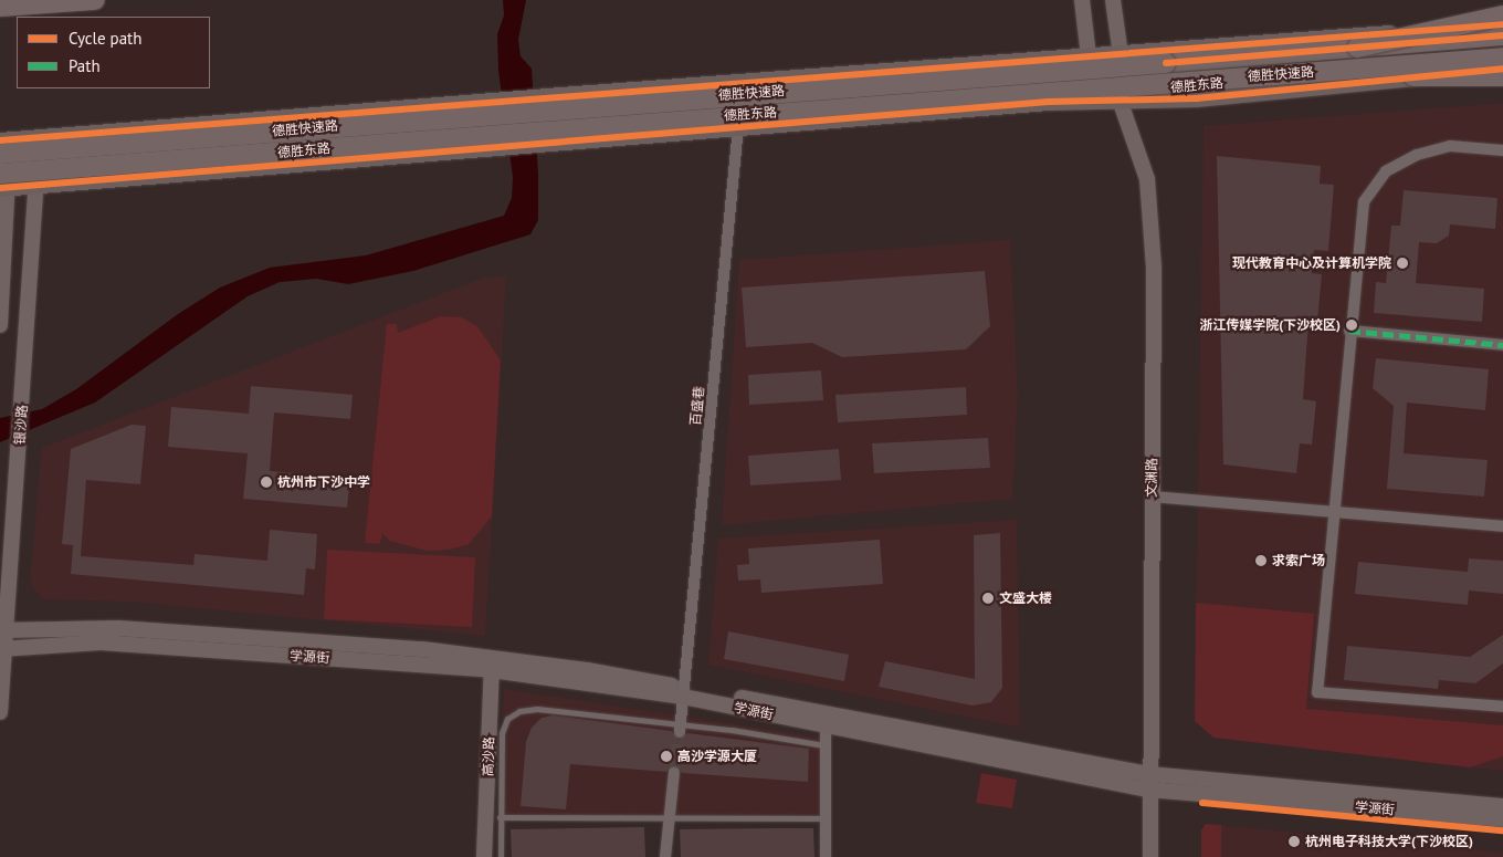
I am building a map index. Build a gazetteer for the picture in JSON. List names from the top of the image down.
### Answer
{
  "streets": {
    "highway": ["德胜快速路"],
    "main road": [
      "德胜东路",
      "银沙路",
      "文渊路",
      "学源街",
      "高沙路"
    ],
    "street": ["百盛巷"]
  },
  "crossings": [
    ["德胜快速路", "德胜东路"],
    ["德胜东路", "百盛巷"],
    ["德胜东路", "银沙路"],
    ["德胜东路", "文渊路"],
    ["百盛巷", "学源街"],
    ["银沙路", "学源街"],
    ["文渊路", "学源街"],
    ["学源街", "高沙路"]
  ],
  "places": [
    "现代教育中心及计算机学院",
    "浙江传媒学院(下沙校区)",
    "杭州市下沙中学",
    "求索广场",
    "文盛大楼",
    "高沙学源大厦",
    "杭州电子科技大学(下沙校区)"
  ],
  "legend": ["Cycle path", "Path"]
}
